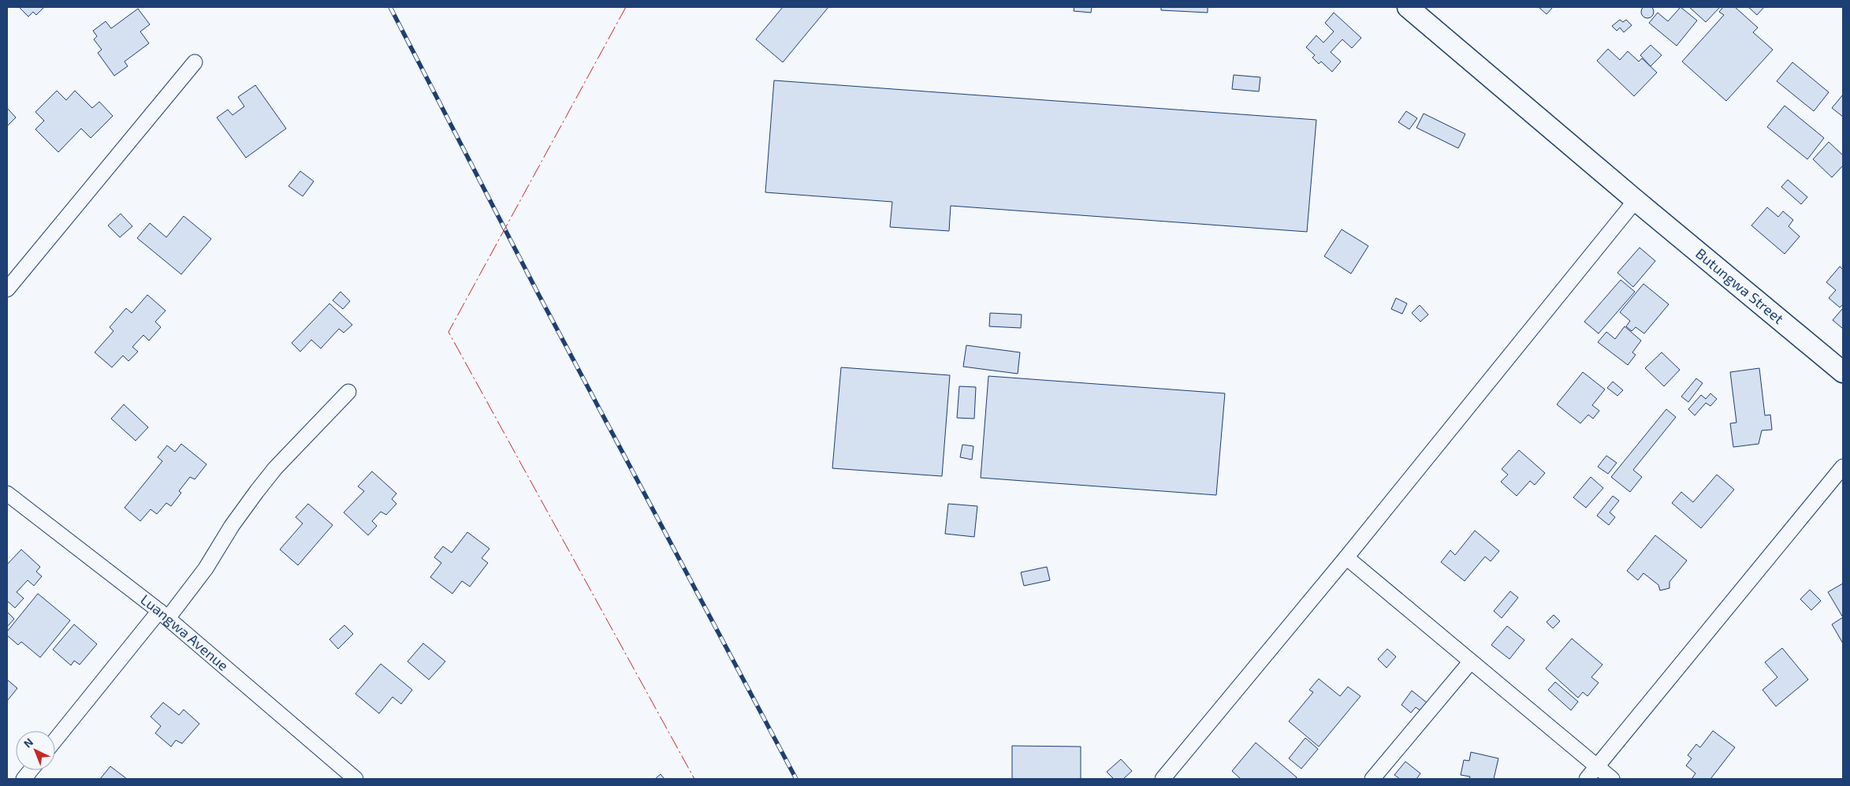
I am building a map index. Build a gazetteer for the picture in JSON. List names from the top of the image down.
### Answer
{
  "streets": {
    "main road": ["Butungwa Street"],
    "street": ["Luangwa Avenue"]
  },
  "north": "top left"
}
